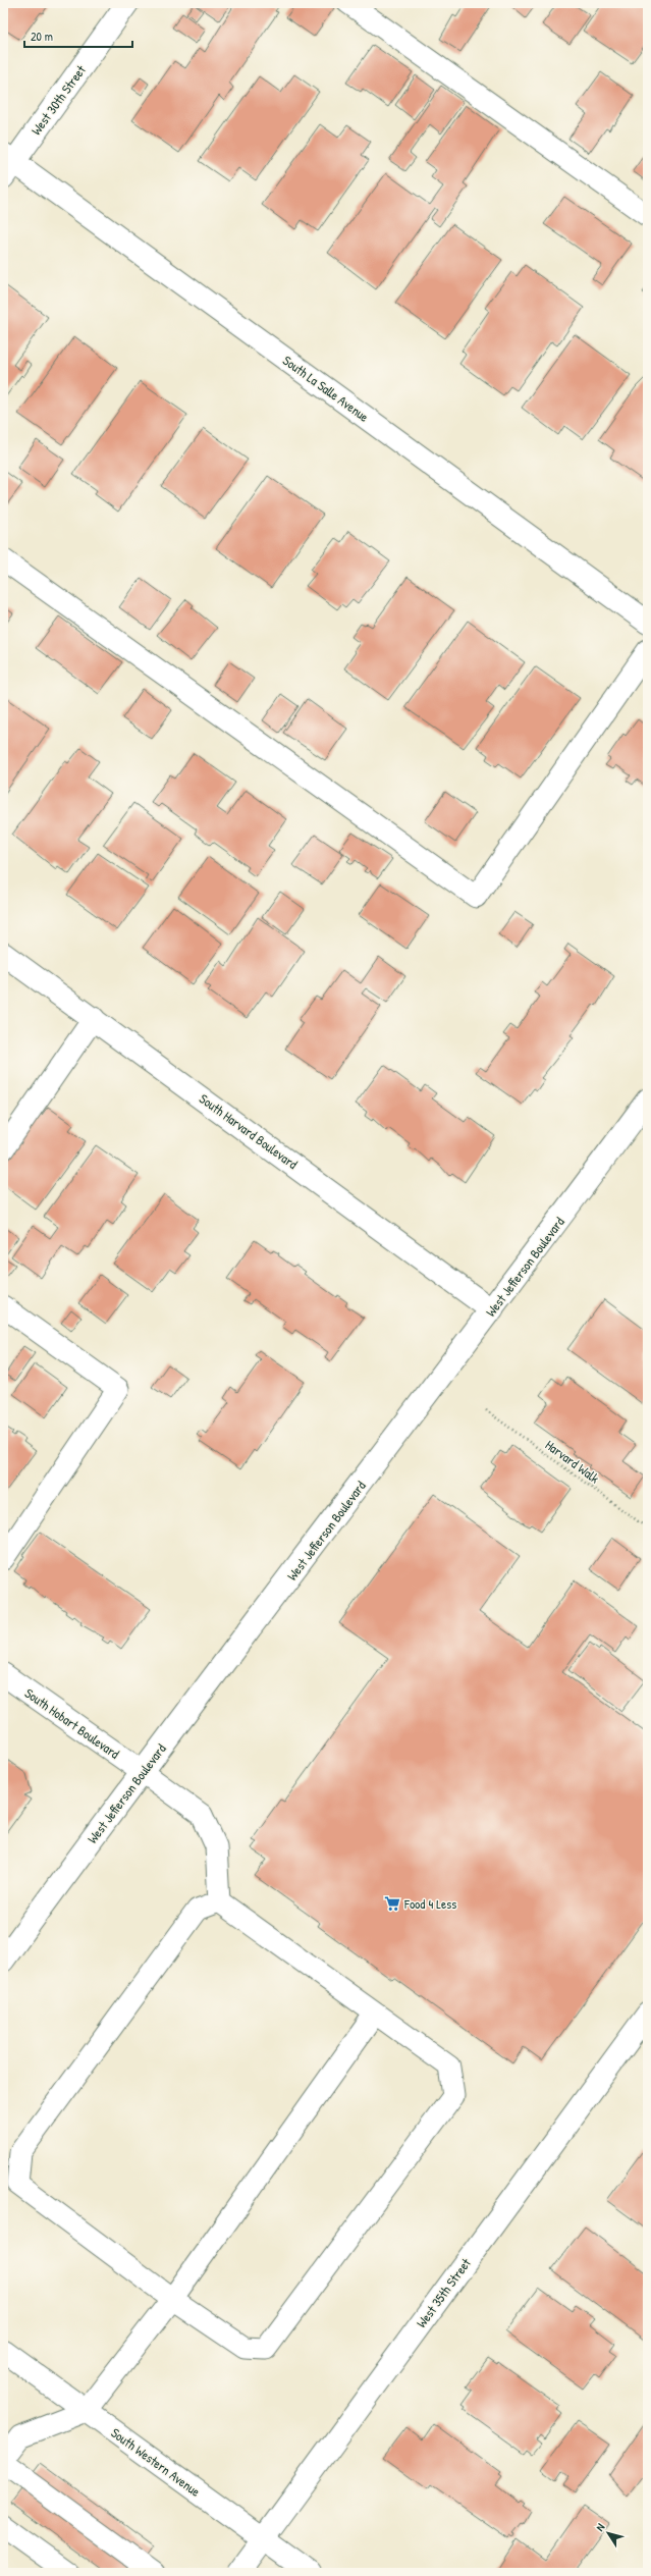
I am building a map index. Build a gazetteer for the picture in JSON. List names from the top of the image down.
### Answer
{
  "streets": {
    "street": [
      "West 30th Street",
      "South La Salle Avenue",
      "South Harvard Boulevard",
      "West Jefferson Boulevard",
      "South Hobart Boulevard",
      "West 35th Street",
      "South Western Avenue"
    ],
    "path": ["Harvard Walk"]
  },
  "crossings": [
    ["West 30th Street", "South La Salle Avenue"],
    ["South Harvard Boulevard", "West Jefferson Boulevard"],
    ["West Jefferson Boulevard", "South Hobart Boulevard"],
    ["West 35th Street", "South Western Avenue"]
  ],
  "places": {
    "supermarket": ["Food 4 Less"]
  },
  "scale_bar": "20 m",
  "north": "top left"
}
